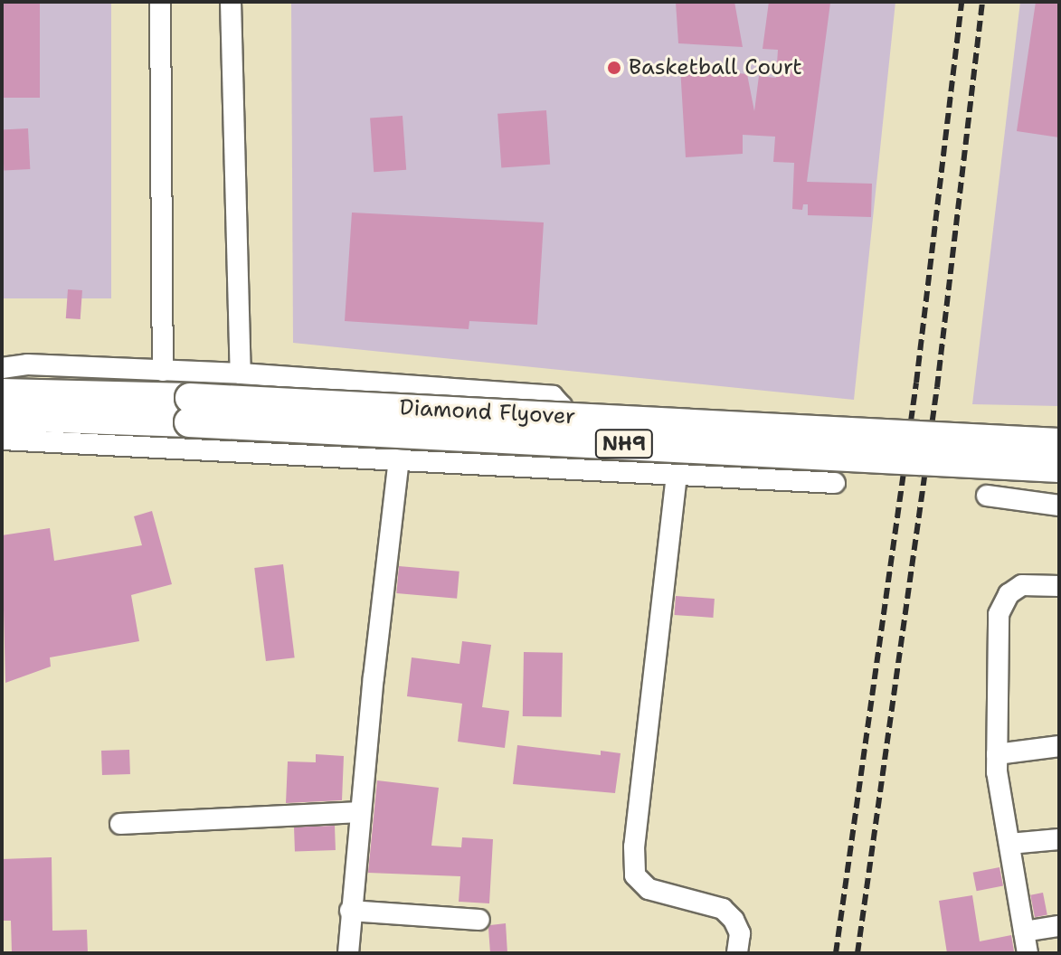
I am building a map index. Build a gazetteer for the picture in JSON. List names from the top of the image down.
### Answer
{
  "streets": {
    "highway": ["Diamond Flyover", "NH9"]
  },
  "places": ["Basketball Court"]
}
